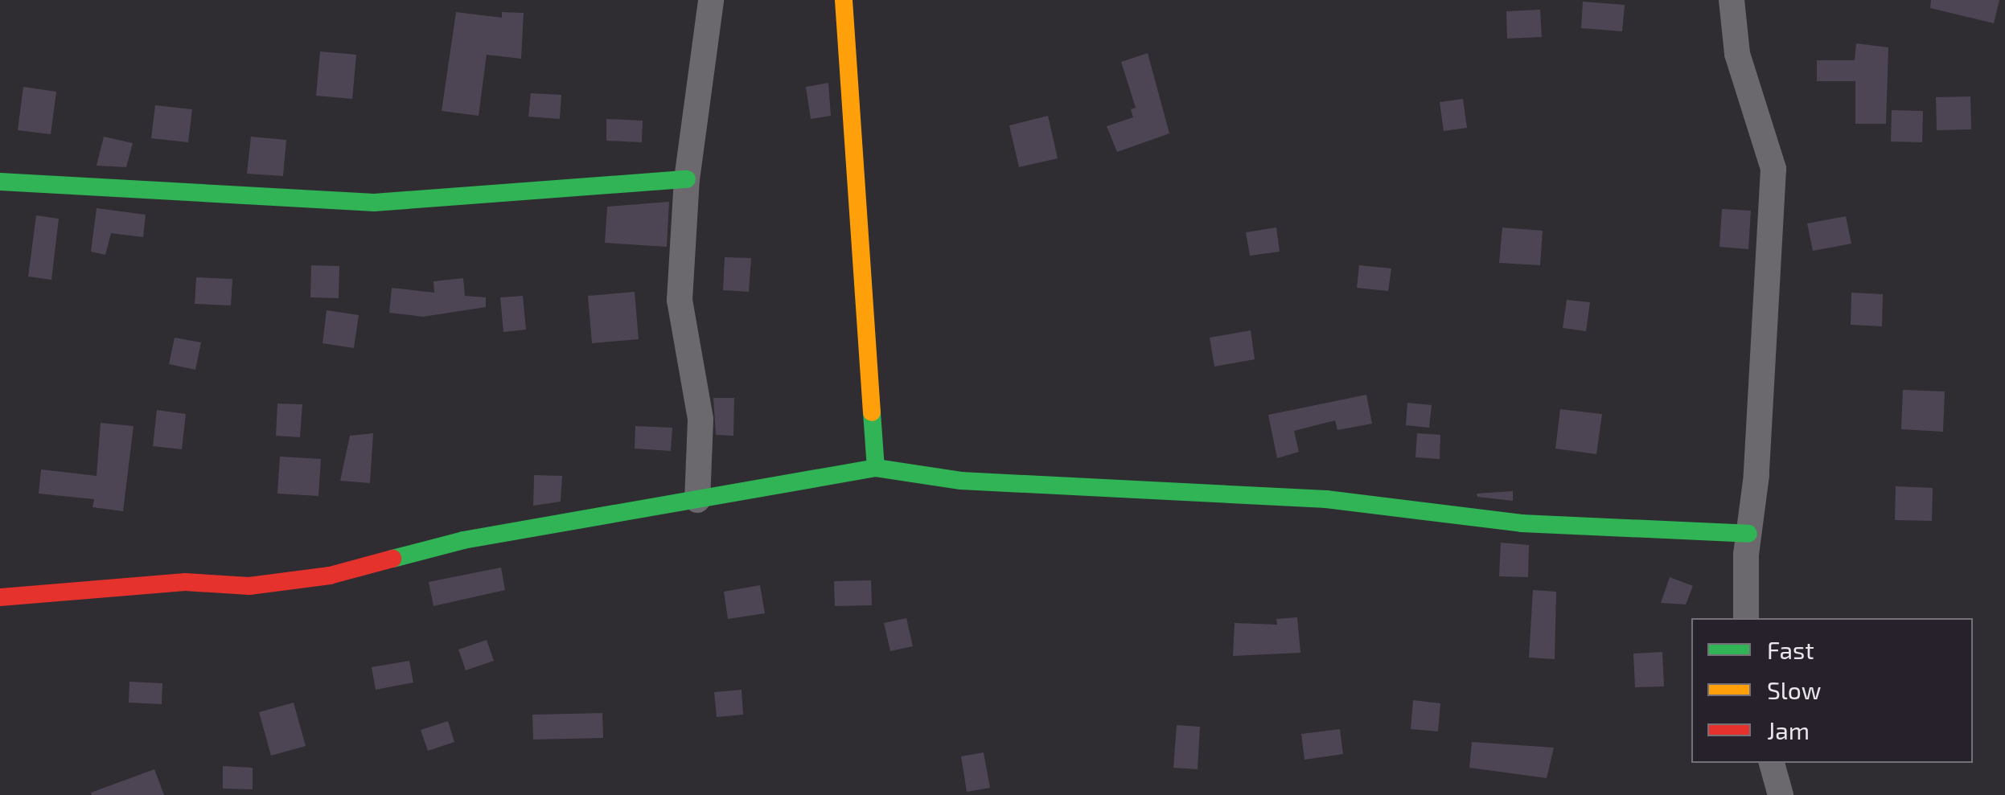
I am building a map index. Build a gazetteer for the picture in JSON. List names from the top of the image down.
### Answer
{
  "legend": ["Fast", "Slow", "Jam"]
}
